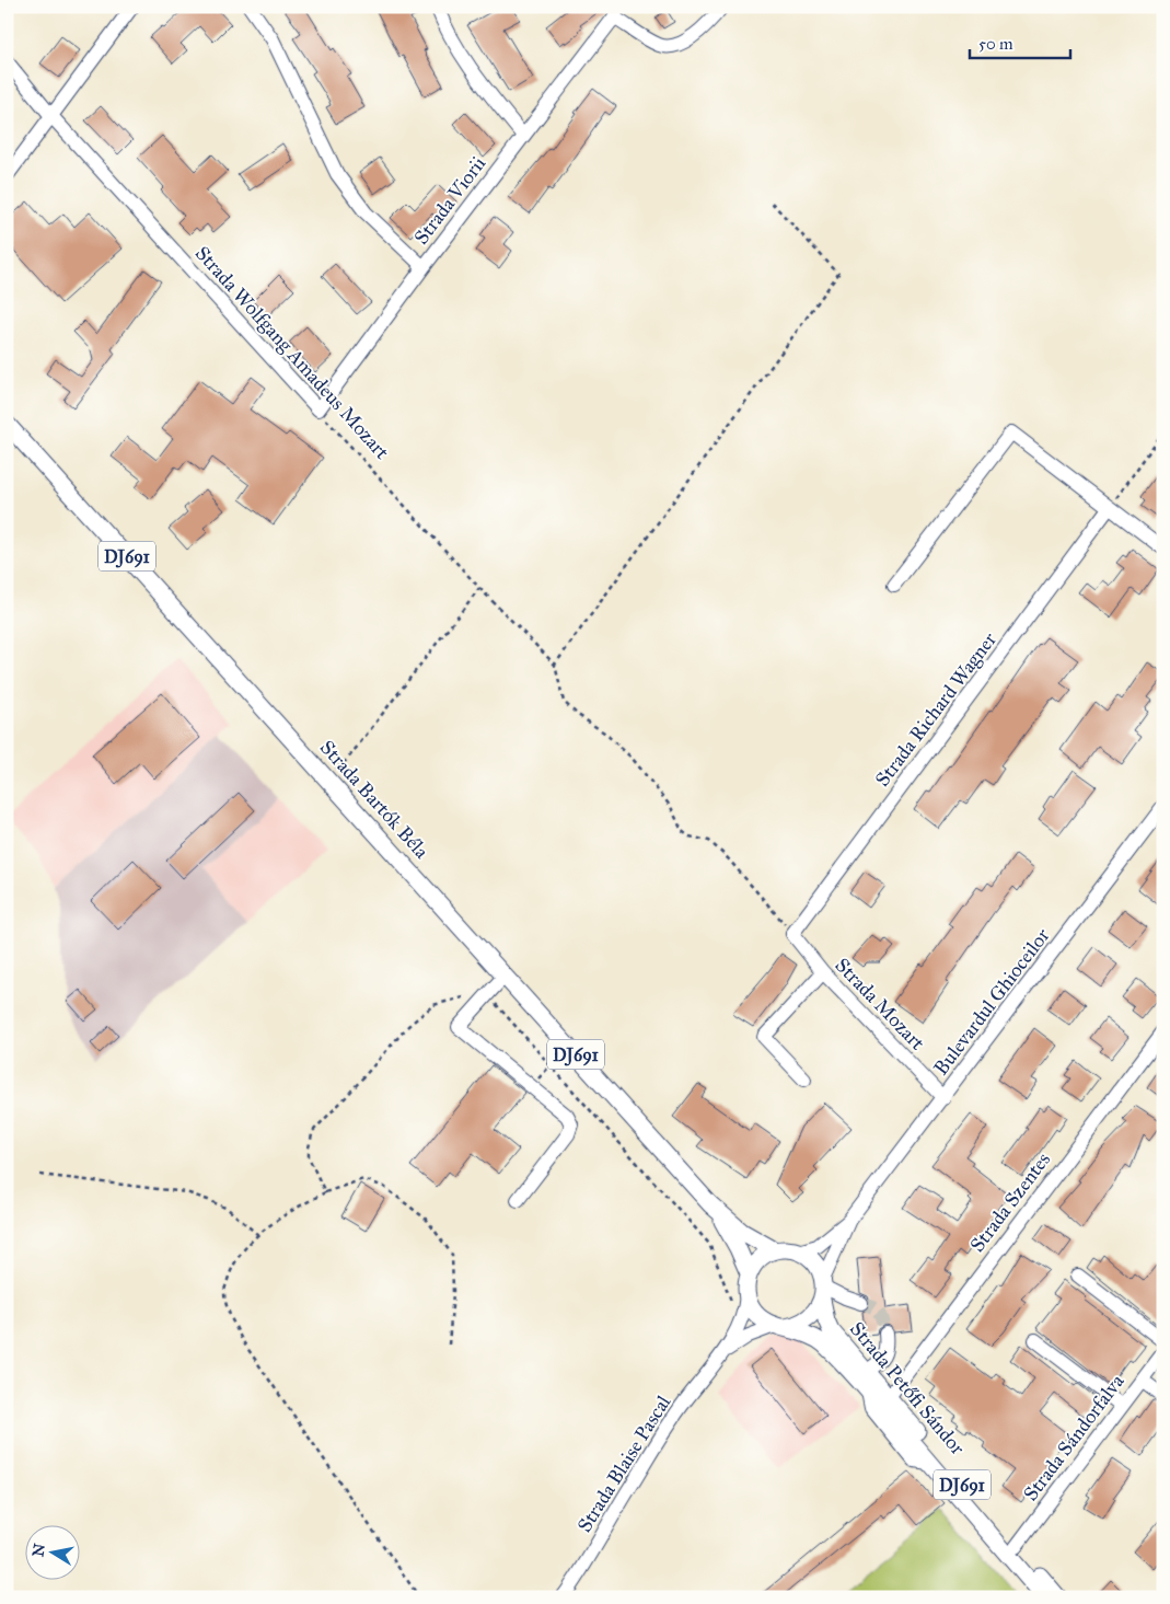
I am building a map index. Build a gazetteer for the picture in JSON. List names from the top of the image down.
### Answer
{
  "streets": {
    "main road": ["DJ691", "Strada Bartók Béla", "Strada Petőfi Sándor"],
    "street": [
      "Strada Viorii",
      "Strada Wolfgang Amadeus Mozart",
      "Strada Richard Wagner",
      "Bulevardul Ghioceilor",
      "Strada Mozart",
      "Strada Szentes",
      "Strada Sándorfalva",
      "Strada Blaise Pascal"
    ]
  },
  "crossings": [
    ["Strada Viorii", "Strada Wolfgang Amadeus Mozart"],
    ["DJ691", "Strada Bartók Béla"],
    ["DJ691", "Bulevardul Ghioceilor"],
    ["DJ691", "Strada Petőfi Sándor"],
    ["DJ691", "Strada Blaise Pascal"],
    ["Strada Richard Wagner", "Strada Mozart"],
    ["Strada Bartók Béla", "Bulevardul Ghioceilor"],
    ["Strada Bartók Béla", "Strada Petőfi Sándor"],
    ["Strada Bartók Béla", "Strada Blaise Pascal"],
    ["Bulevardul Ghioceilor", "Strada Mozart"],
    ["Bulevardul Ghioceilor", "Strada Petőfi Sándor"],
    ["Bulevardul Ghioceilor", "Strada Blaise Pascal"],
    ["Strada Szentes", "Strada Petőfi Sándor"],
    ["Strada Petőfi Sándor", "Strada Sándorfalva"],
    ["Strada Petőfi Sándor", "Strada Blaise Pascal"]
  ],
  "scale_bar": "50 m",
  "north": "left"
}
